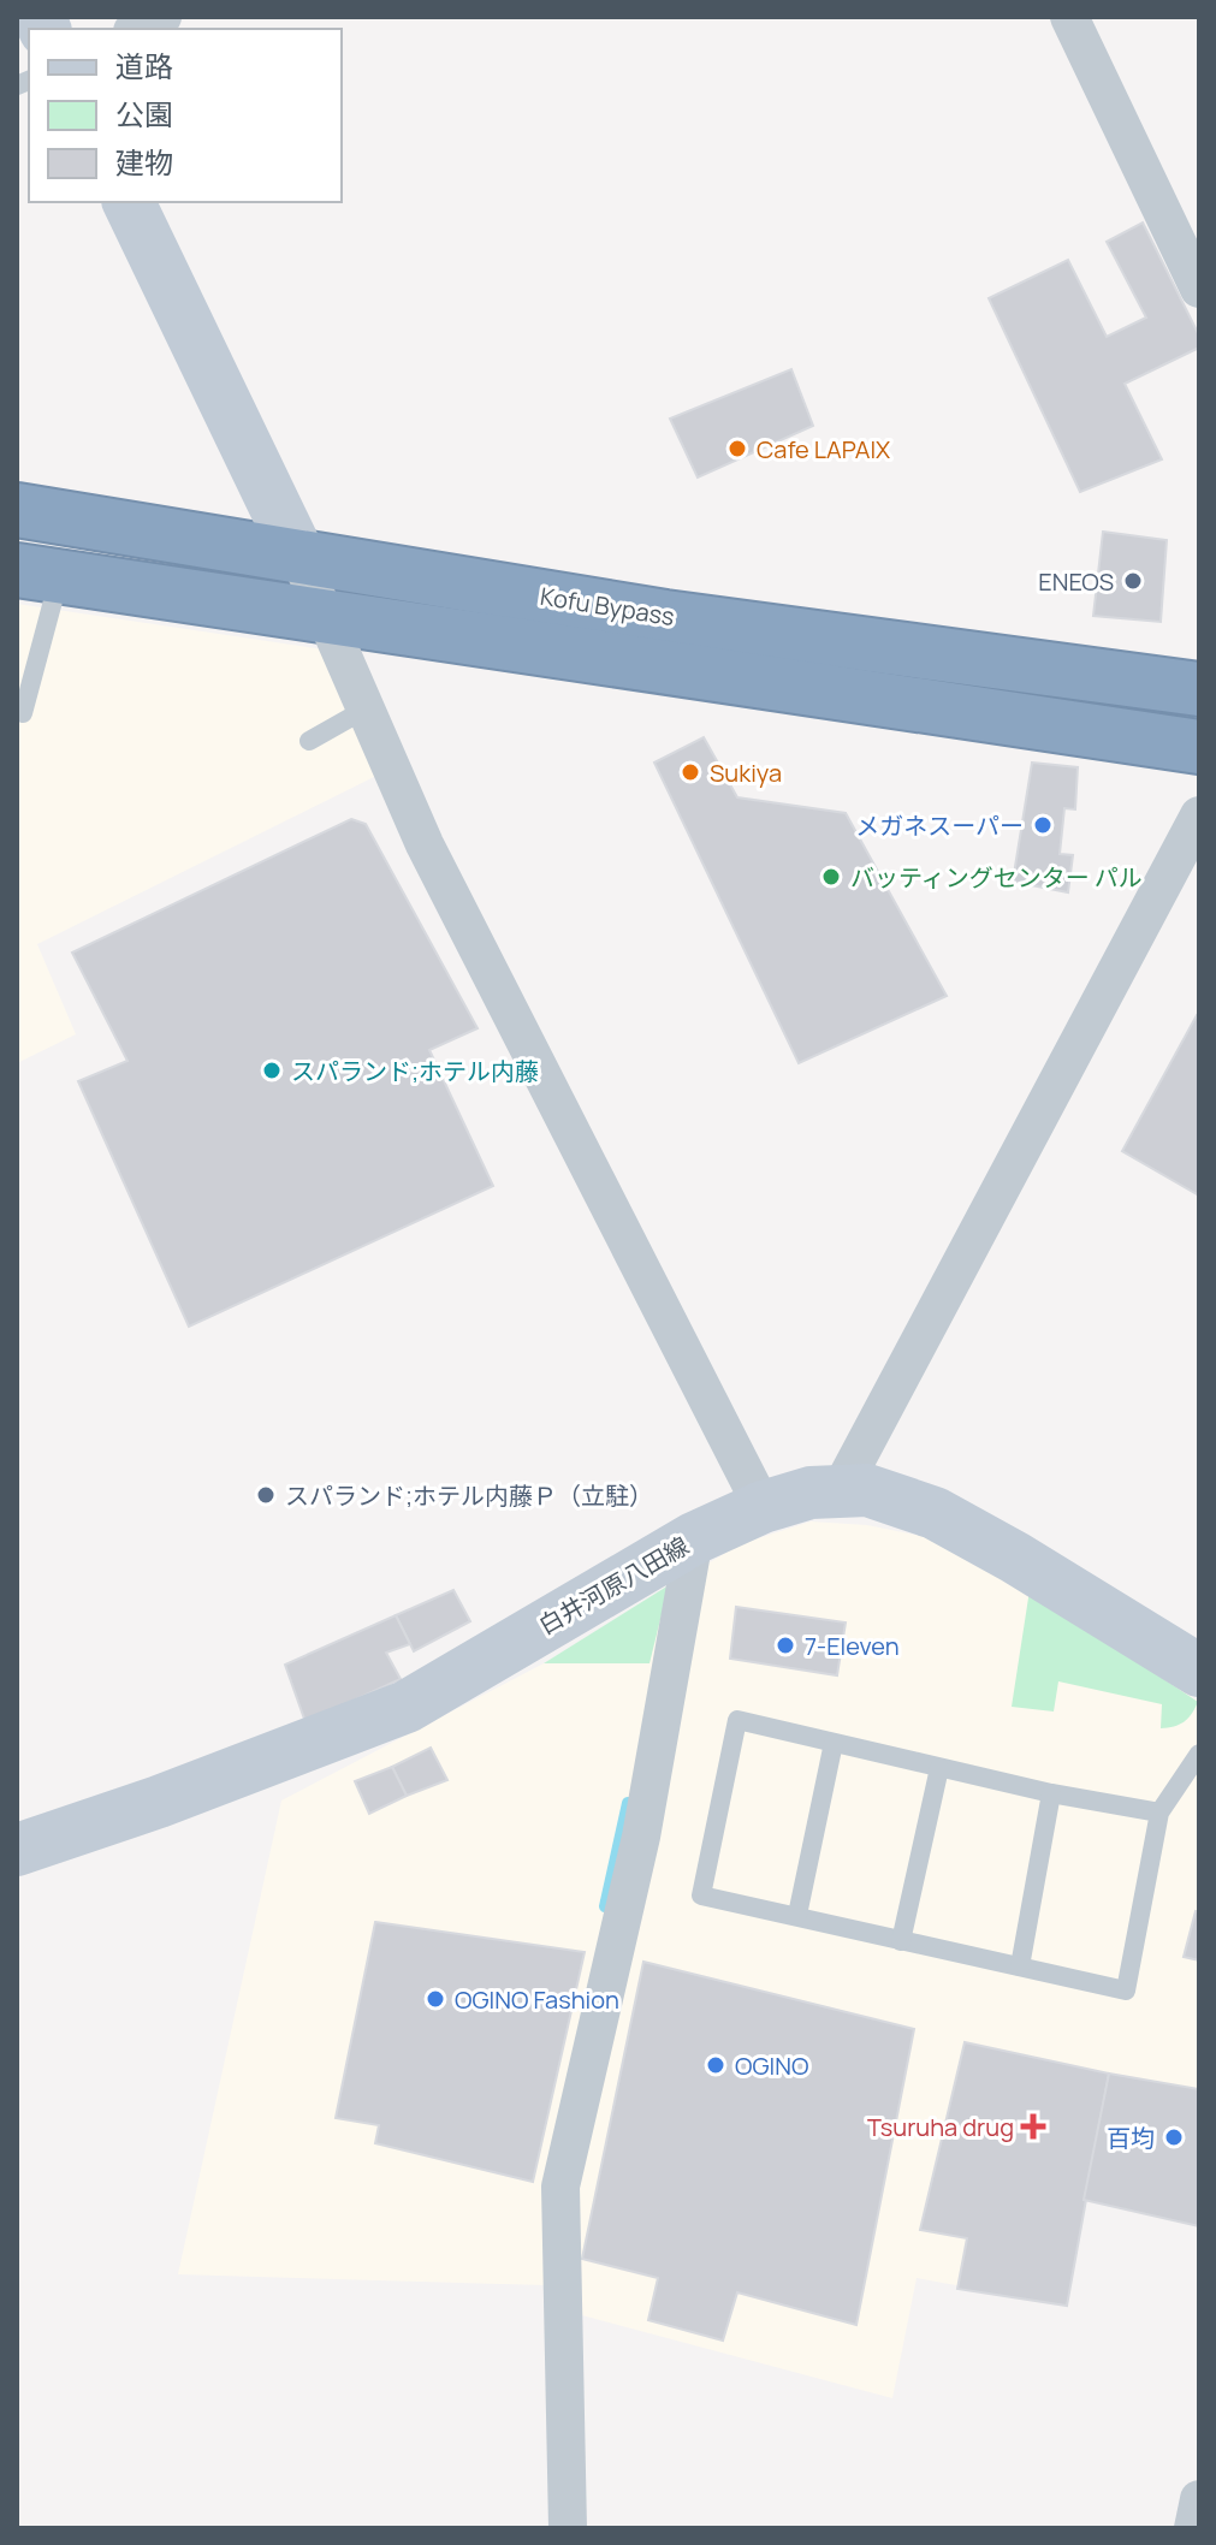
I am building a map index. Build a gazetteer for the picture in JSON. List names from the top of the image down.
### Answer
{
  "streets": {
    "highway": ["Kofu Bypass"],
    "main road": ["白井河原八田線"]
  },
  "places": {
    "other": [
      "Cafe LAPAIX",
      "ENEOS",
      "Sukiya",
      "メガネスーパー",
      "バッティングセンター パル",
      "スパランド;ホテル内藤",
      "スパランド;ホテル内藤Ｐ（立駐）",
      "7-Eleven",
      "OGINO Fashion",
      "OGINO",
      "百均"
    ],
    "health": ["Tsuruha drug"]
  },
  "legend": ["道路", "公園", "建物"]
}
